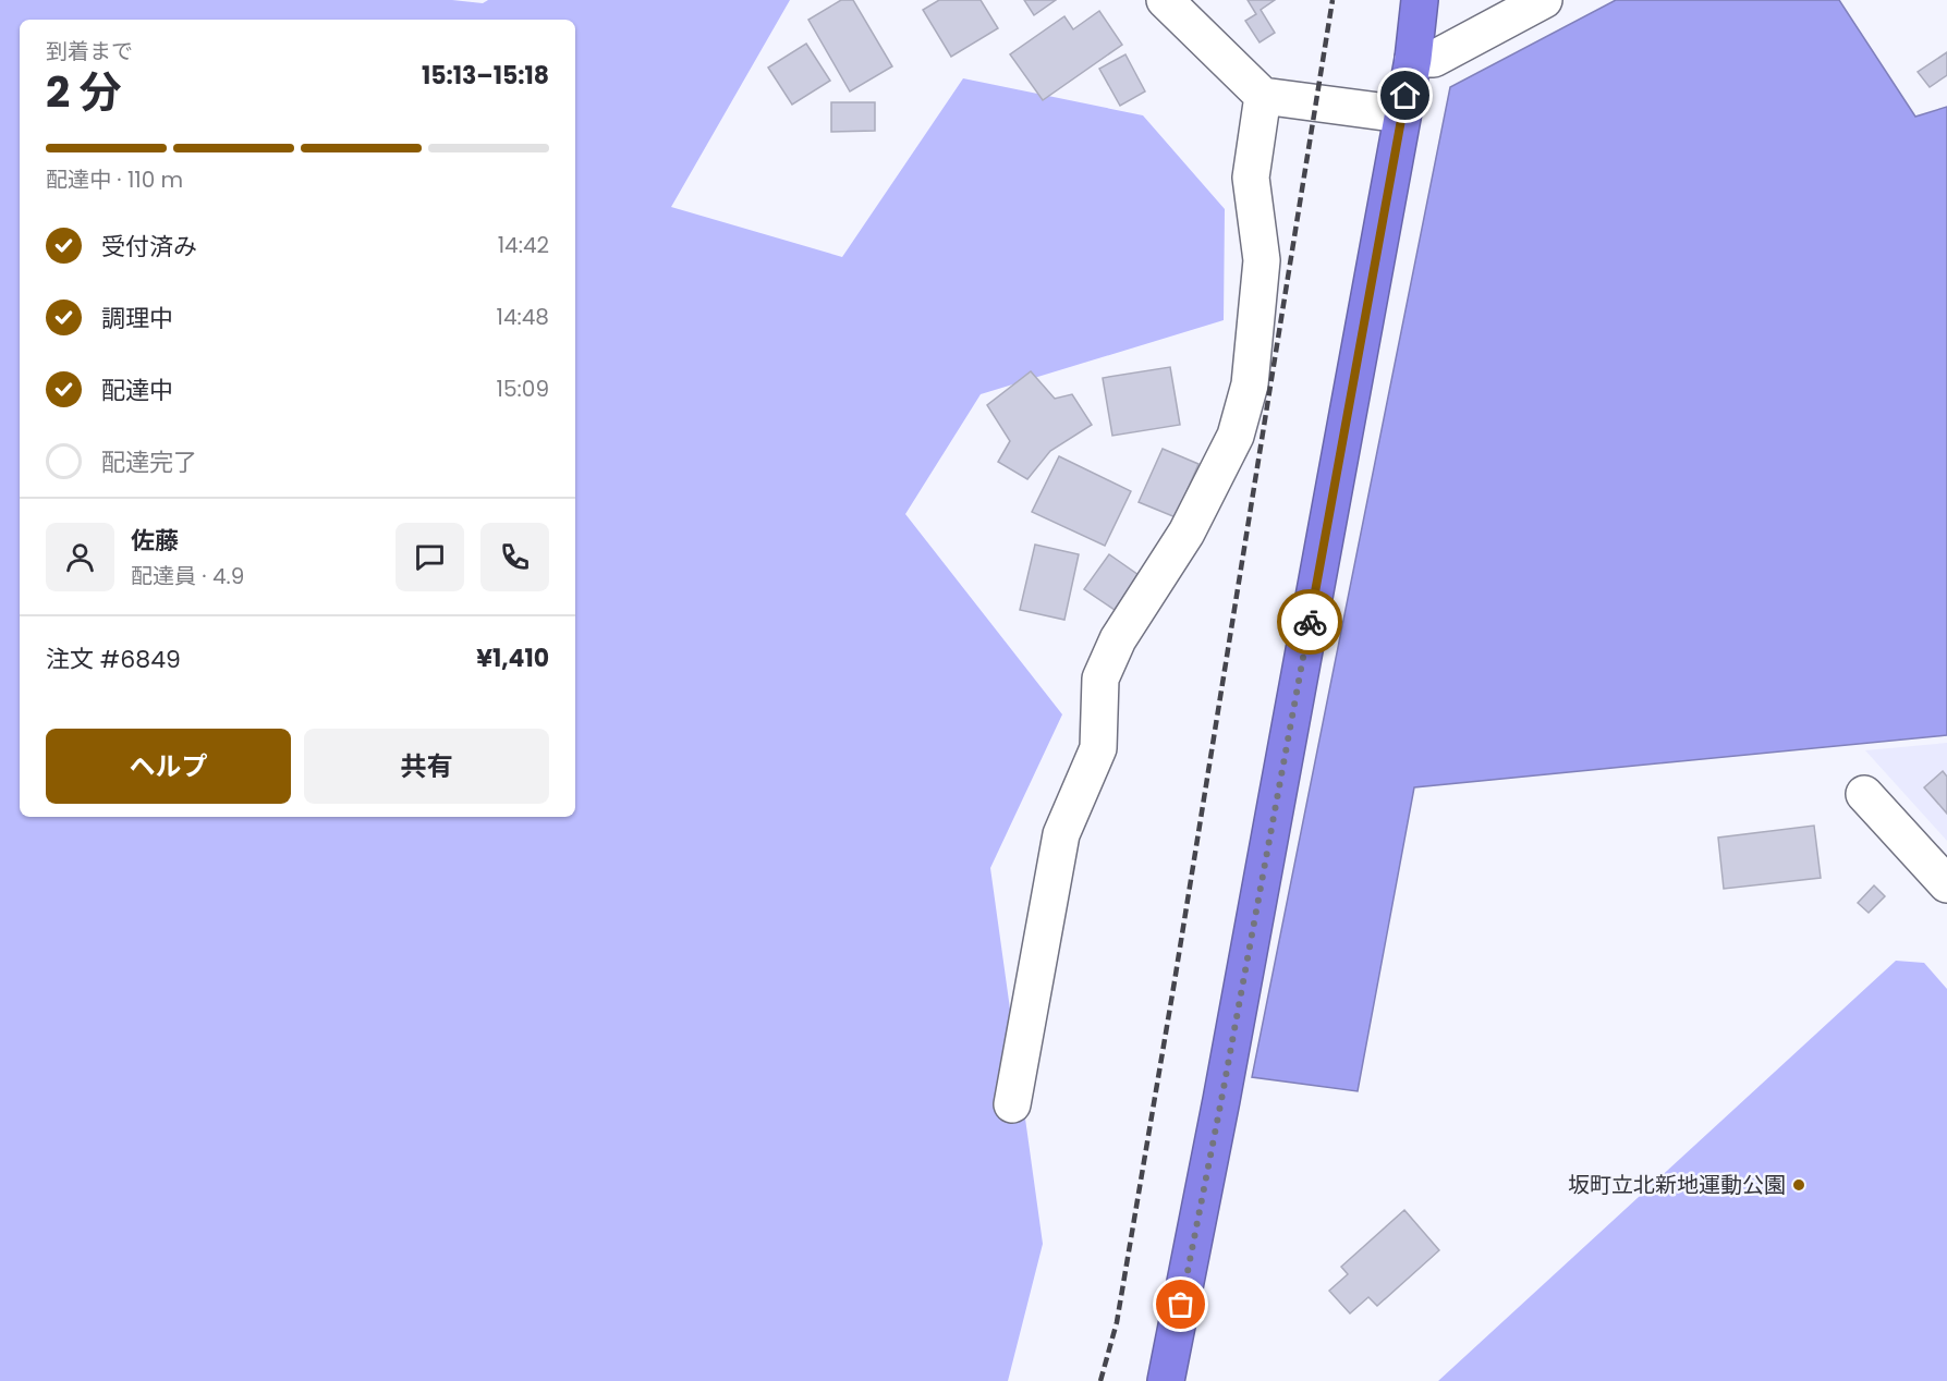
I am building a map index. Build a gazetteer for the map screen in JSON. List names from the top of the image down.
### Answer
{
  "places": ["坂町立北新地運動公園"],
  "page": {
    "heading": ["2 分", "到着まで", "15:13–15:18"],
    "panel": [
      "佐藤",
      "配達員 · 4.9",
      "注文 #6849",
      "¥1,410"
    ],
    "bar": "配達中 · 110 m",
    "list": [
      ["受付済み", "14:42"],
      ["調理中", "14:48"],
      ["配達中", "15:09"],
      "配達完了"
    ],
    "buttons": ["ヘルプ", "共有"]
  }
}
